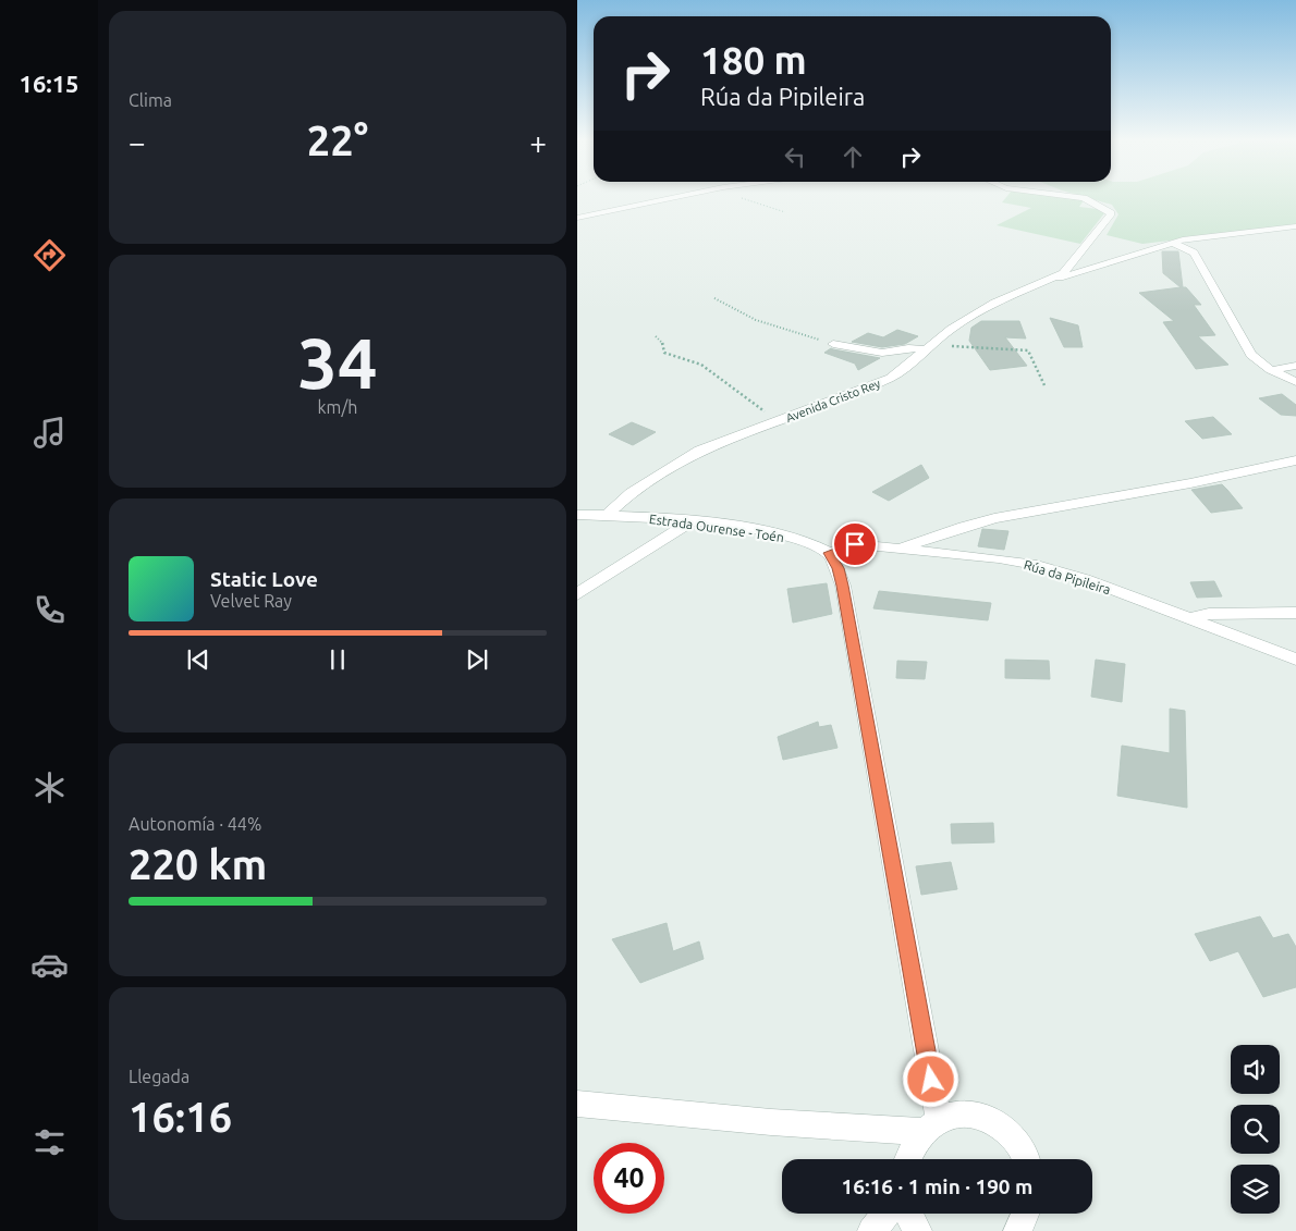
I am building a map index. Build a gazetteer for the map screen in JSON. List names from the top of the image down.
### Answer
{
  "streets": {
    "street": ["Avenida Cristo Rey", "Estrada Ourense - Toén", "Rúa da Pipileira"]
  },
  "crossings": [
    ["Avenida Cristo Rey", "Estrada Ourense - Toén"],
    ["Estrada Ourense - Toén", "Rúa da Pipileira"]
  ],
  "page": {
    "tabs": "16:15",
    "tile": [
      "Clima",
      ["34", "km/h"],
      ["Autonomía · 44%", "220 km"],
      ["Llegada", "16:16"]
    ],
    "turn": ["180 m", "Rúa da Pipileira"],
    "heat": ["−", "22°", "+"],
    "song": ["Static Love", "Velvet Ray"],
    "limit": "40",
    "trip": "16:16 · 1 min · 190 m"
  }
}
